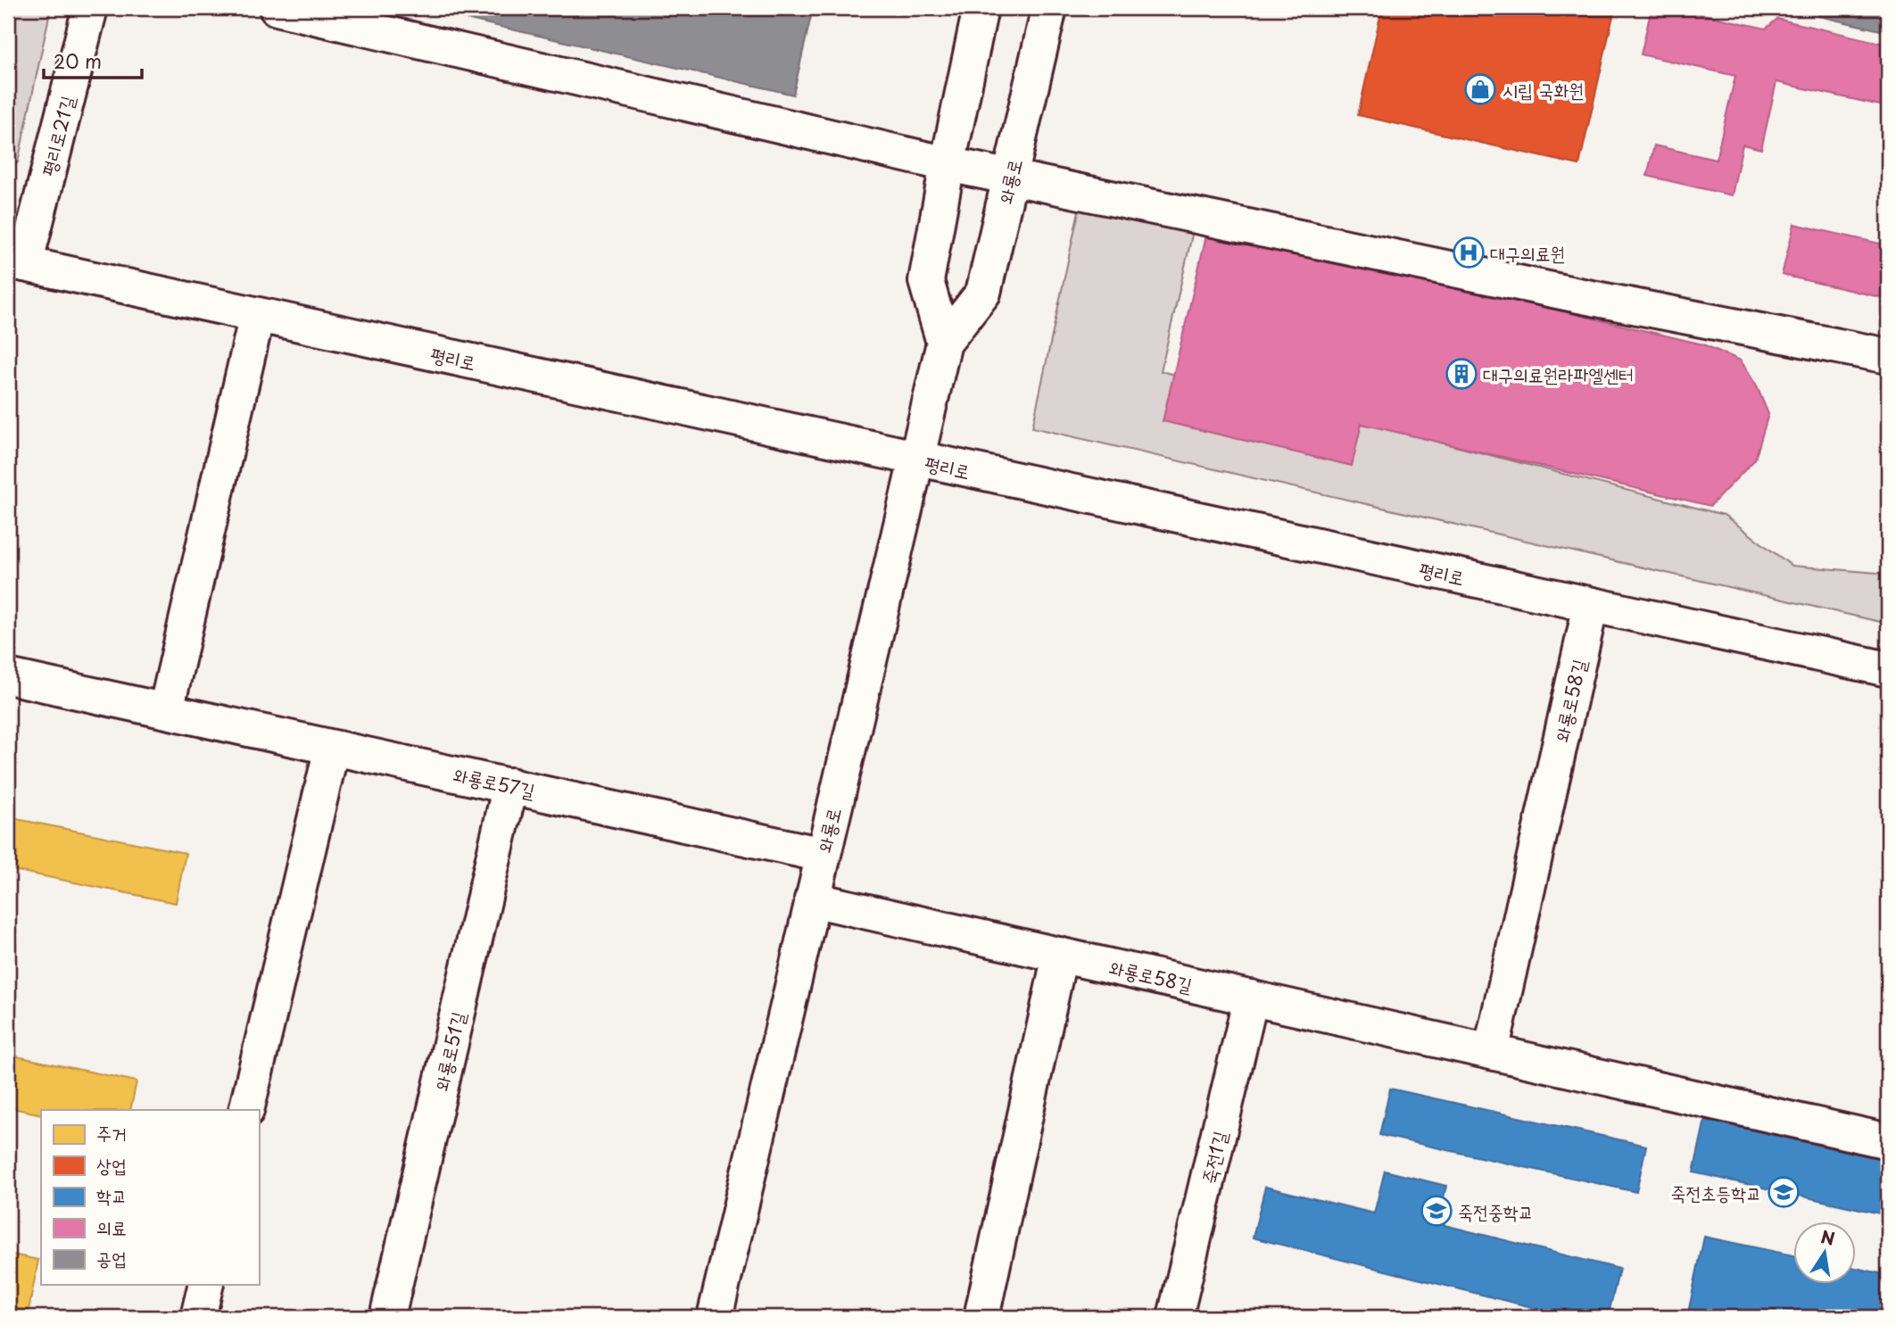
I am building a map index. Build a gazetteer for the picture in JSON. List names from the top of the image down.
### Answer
{
  "streets": {
    "street": [
      "평리로21길",
      "와룡로",
      "평리로",
      "와룡로58길",
      "와룡로57길",
      "와룡로51길",
      "죽전1길"
    ]
  },
  "crossings": [
    ["평리로21길", "평리로"],
    ["와룡로", "평리로"],
    ["와룡로", "와룡로58길"],
    ["와룡로", "와룡로57길"],
    ["평리로", "와룡로58길"],
    ["와룡로58길", "죽전1길"],
    ["와룡로57길", "와룡로51길"]
  ],
  "places": {
    "shop": ["시립 국화원"],
    "hospital": ["대구의료원"],
    "building": ["대구의료원라파엘센터"],
    "school or university": ["죽전초등학교", "죽전중학교"]
  },
  "legend": [
    "주거",
    "상업",
    "학교",
    "의료",
    "공업"
  ],
  "scale_bar": "20 m",
  "north": "top"
}
